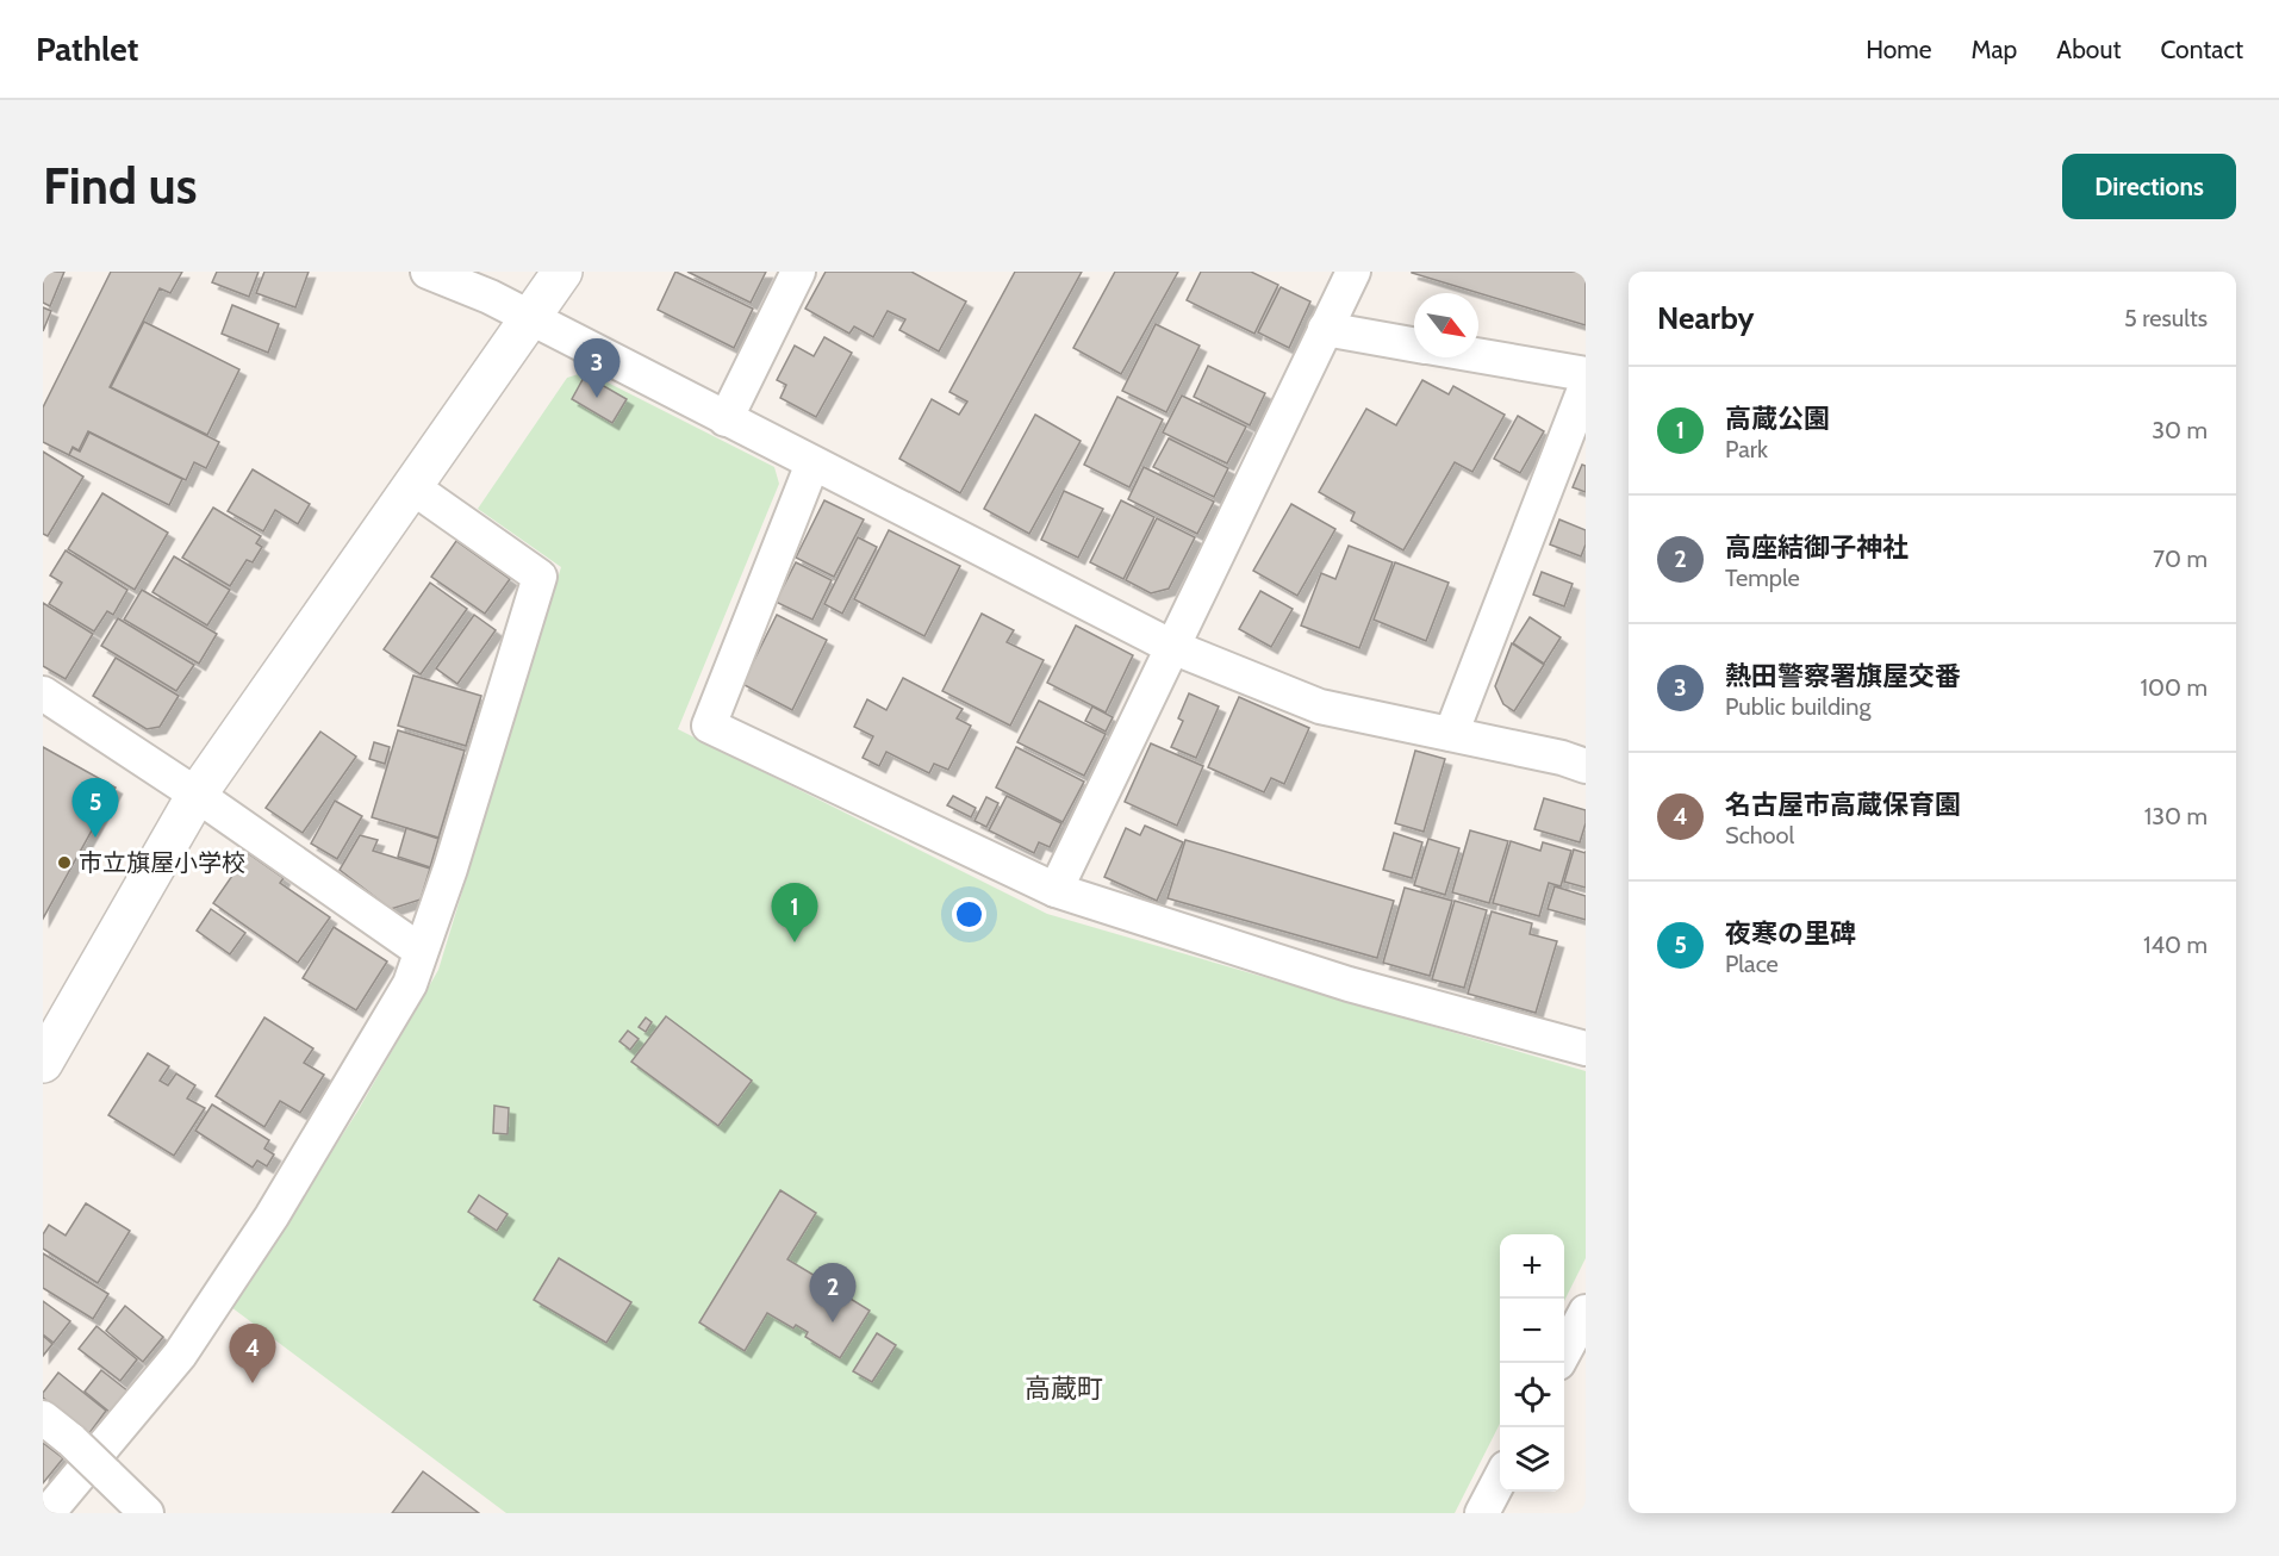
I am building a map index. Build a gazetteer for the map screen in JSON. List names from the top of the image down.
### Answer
{
  "districts": ["高蔵町"],
  "places": ["市立旗屋小学校"],
  "north": "bottom right",
  "page": {
    "header": "Pathlet",
    "nav": [
      "Home",
      "Map",
      "About",
      "Contact"
    ],
    "buttons": "Directions",
    "title": "Find us",
    "heading": ["Nearby", "5 results"],
    "pins": [
      "3",
      "5",
      "1",
      "2",
      "4"
    ],
    "list": [
      {
        "mark": "1",
        "name": "高蔵公園",
        "note": "Park",
        "value": "30 m"
      },
      {
        "mark": "2",
        "name": "高座結御子神社",
        "note": "Temple",
        "value": "70 m"
      },
      {
        "mark": "3",
        "name": "熱田警察署旗屋交番",
        "note": "Public building",
        "value": "100 m"
      },
      {
        "mark": "4",
        "name": "名古屋市高蔵保育園",
        "note": "School",
        "value": "130 m"
      },
      {
        "mark": "5",
        "name": "夜寒の里碑",
        "note": "Place",
        "value": "140 m"
      }
    ],
    "map_buttons": ["+", "−"]
  }
}
